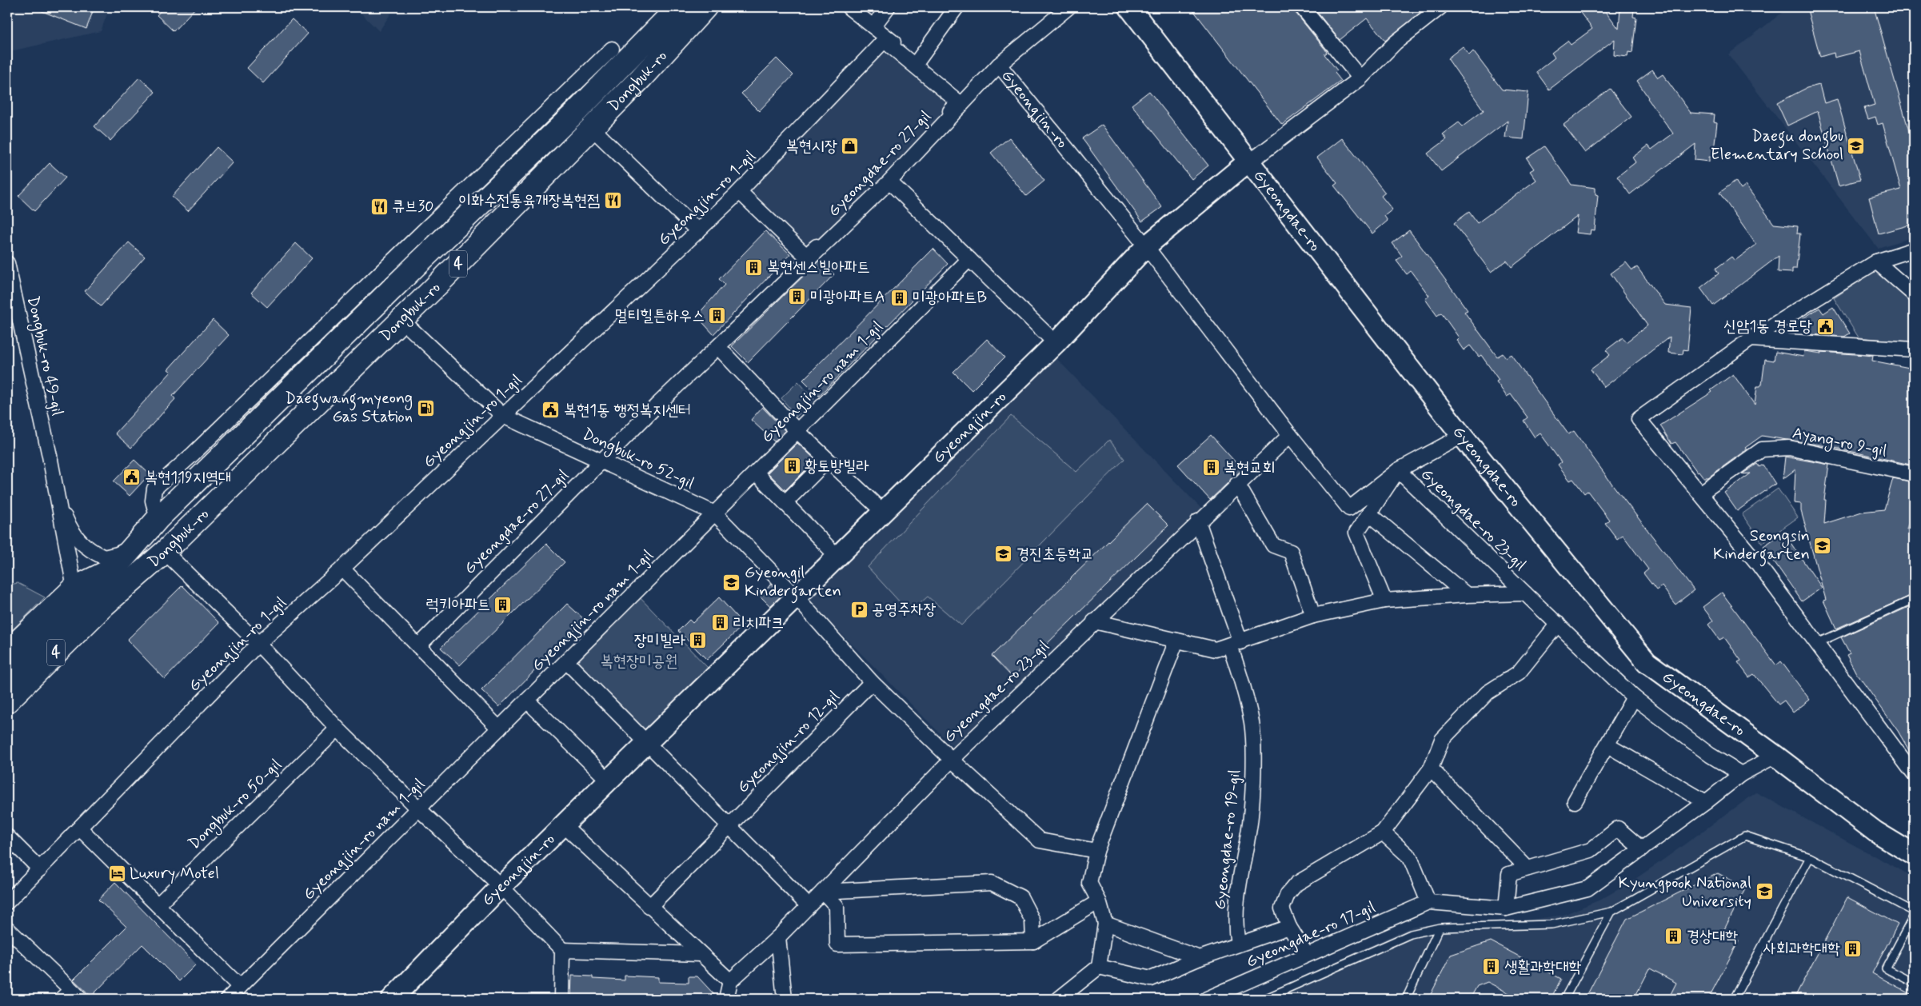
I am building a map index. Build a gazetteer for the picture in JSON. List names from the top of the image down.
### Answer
{
  "streets": {
    "main road": ["Dongbuk-ro", "4"],
    "street": [
      "Gyeongjin-ro",
      "Gyeongdae-ro 27-gil",
      "Gyeongjin-ro 1-gil",
      "Gyeongdae-ro",
      "Dongbuk-ro 49-gil",
      "Gyeongjin-ro nam 1-gil",
      "Ayang-ro 9-gil",
      "Dongbuk-ro 52-gil",
      "Gyeongdae-ro 23-gil",
      "Gyeongjin-ro 12-gil",
      "Dongbuk-ro 50-gil",
      "Gyeongdae-ro 19-gil",
      "Gyeongdae-ro 17-gil"
    ]
  },
  "crossings": [
    ["Dongbuk-ro", "4"],
    ["Dongbuk-ro", "Dongbuk-ro 52-gil"],
    ["Gyeongjin-ro", "Gyeongdae-ro 27-gil"],
    ["Gyeongjin-ro", "Gyeongdae-ro"],
    ["Gyeongjin-ro", "Dongbuk-ro 52-gil"],
    ["Gyeongjin-ro", "Gyeongdae-ro 23-gil"],
    ["Gyeongdae-ro 27-gil", "Dongbuk-ro 52-gil"],
    ["Gyeongjin-ro 1-gil", "Dongbuk-ro 52-gil"],
    ["Gyeongdae-ro", "Gyeongdae-ro 23-gil"],
    ["Gyeongjin-ro nam 1-gil", "Dongbuk-ro 52-gil"],
    ["Gyeongdae-ro 23-gil", "Gyeongdae-ro 19-gil"]
  ],
  "parks": ["복현장미공원"],
  "places": {
    "school or university": [
      "Daegu dongbu Elementary School",
      "Seongsin Kindergarten",
      "경진초등학교",
      "Gyeongil Kindergarten",
      "Kyungpook National University"
    ],
    "shop": ["복현시장"],
    "restaurant": ["이화수전통육개장복현점", "큐브30"],
    "building": [
      "복현센스빌아파트",
      "미광아파트A",
      "미광아파트B",
      "멀티힐튼하우스",
      "황토방빌라",
      "복현교회",
      "럭키아파트",
      "리치파크",
      "장미빌라",
      "경상대학",
      "사회과학대학",
      "생활과학대학"
    ],
    "public building": ["신암1동 경로당", "복현1동 행정복지센터", "복현119지역대"],
    "fuel station": ["Daegwangmyeong Gas Station"],
    "parking": ["공영주차장"],
    "hotel": ["Luxury Motel"]
  }
}
